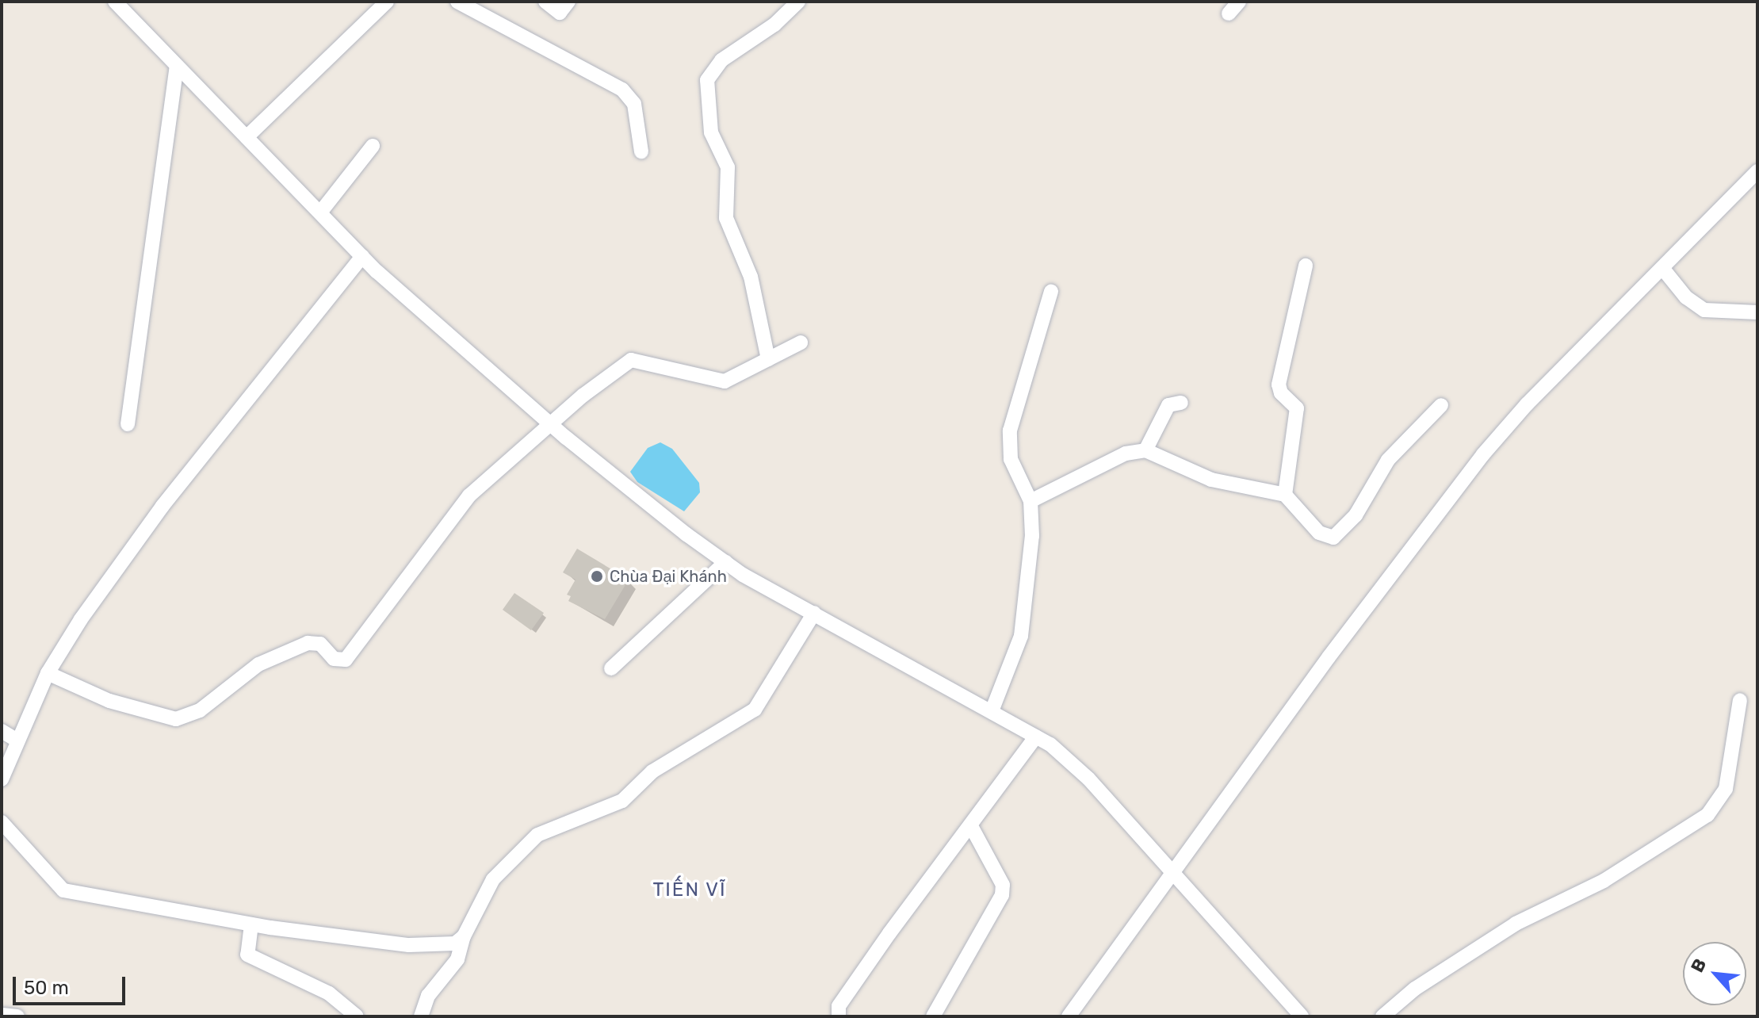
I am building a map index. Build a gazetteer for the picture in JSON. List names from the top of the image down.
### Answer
{
  "districts": ["TIẾN VĨ"],
  "places": ["Chùa Đại Khánh"],
  "scale_bar": "50 m",
  "north": "top left"
}
